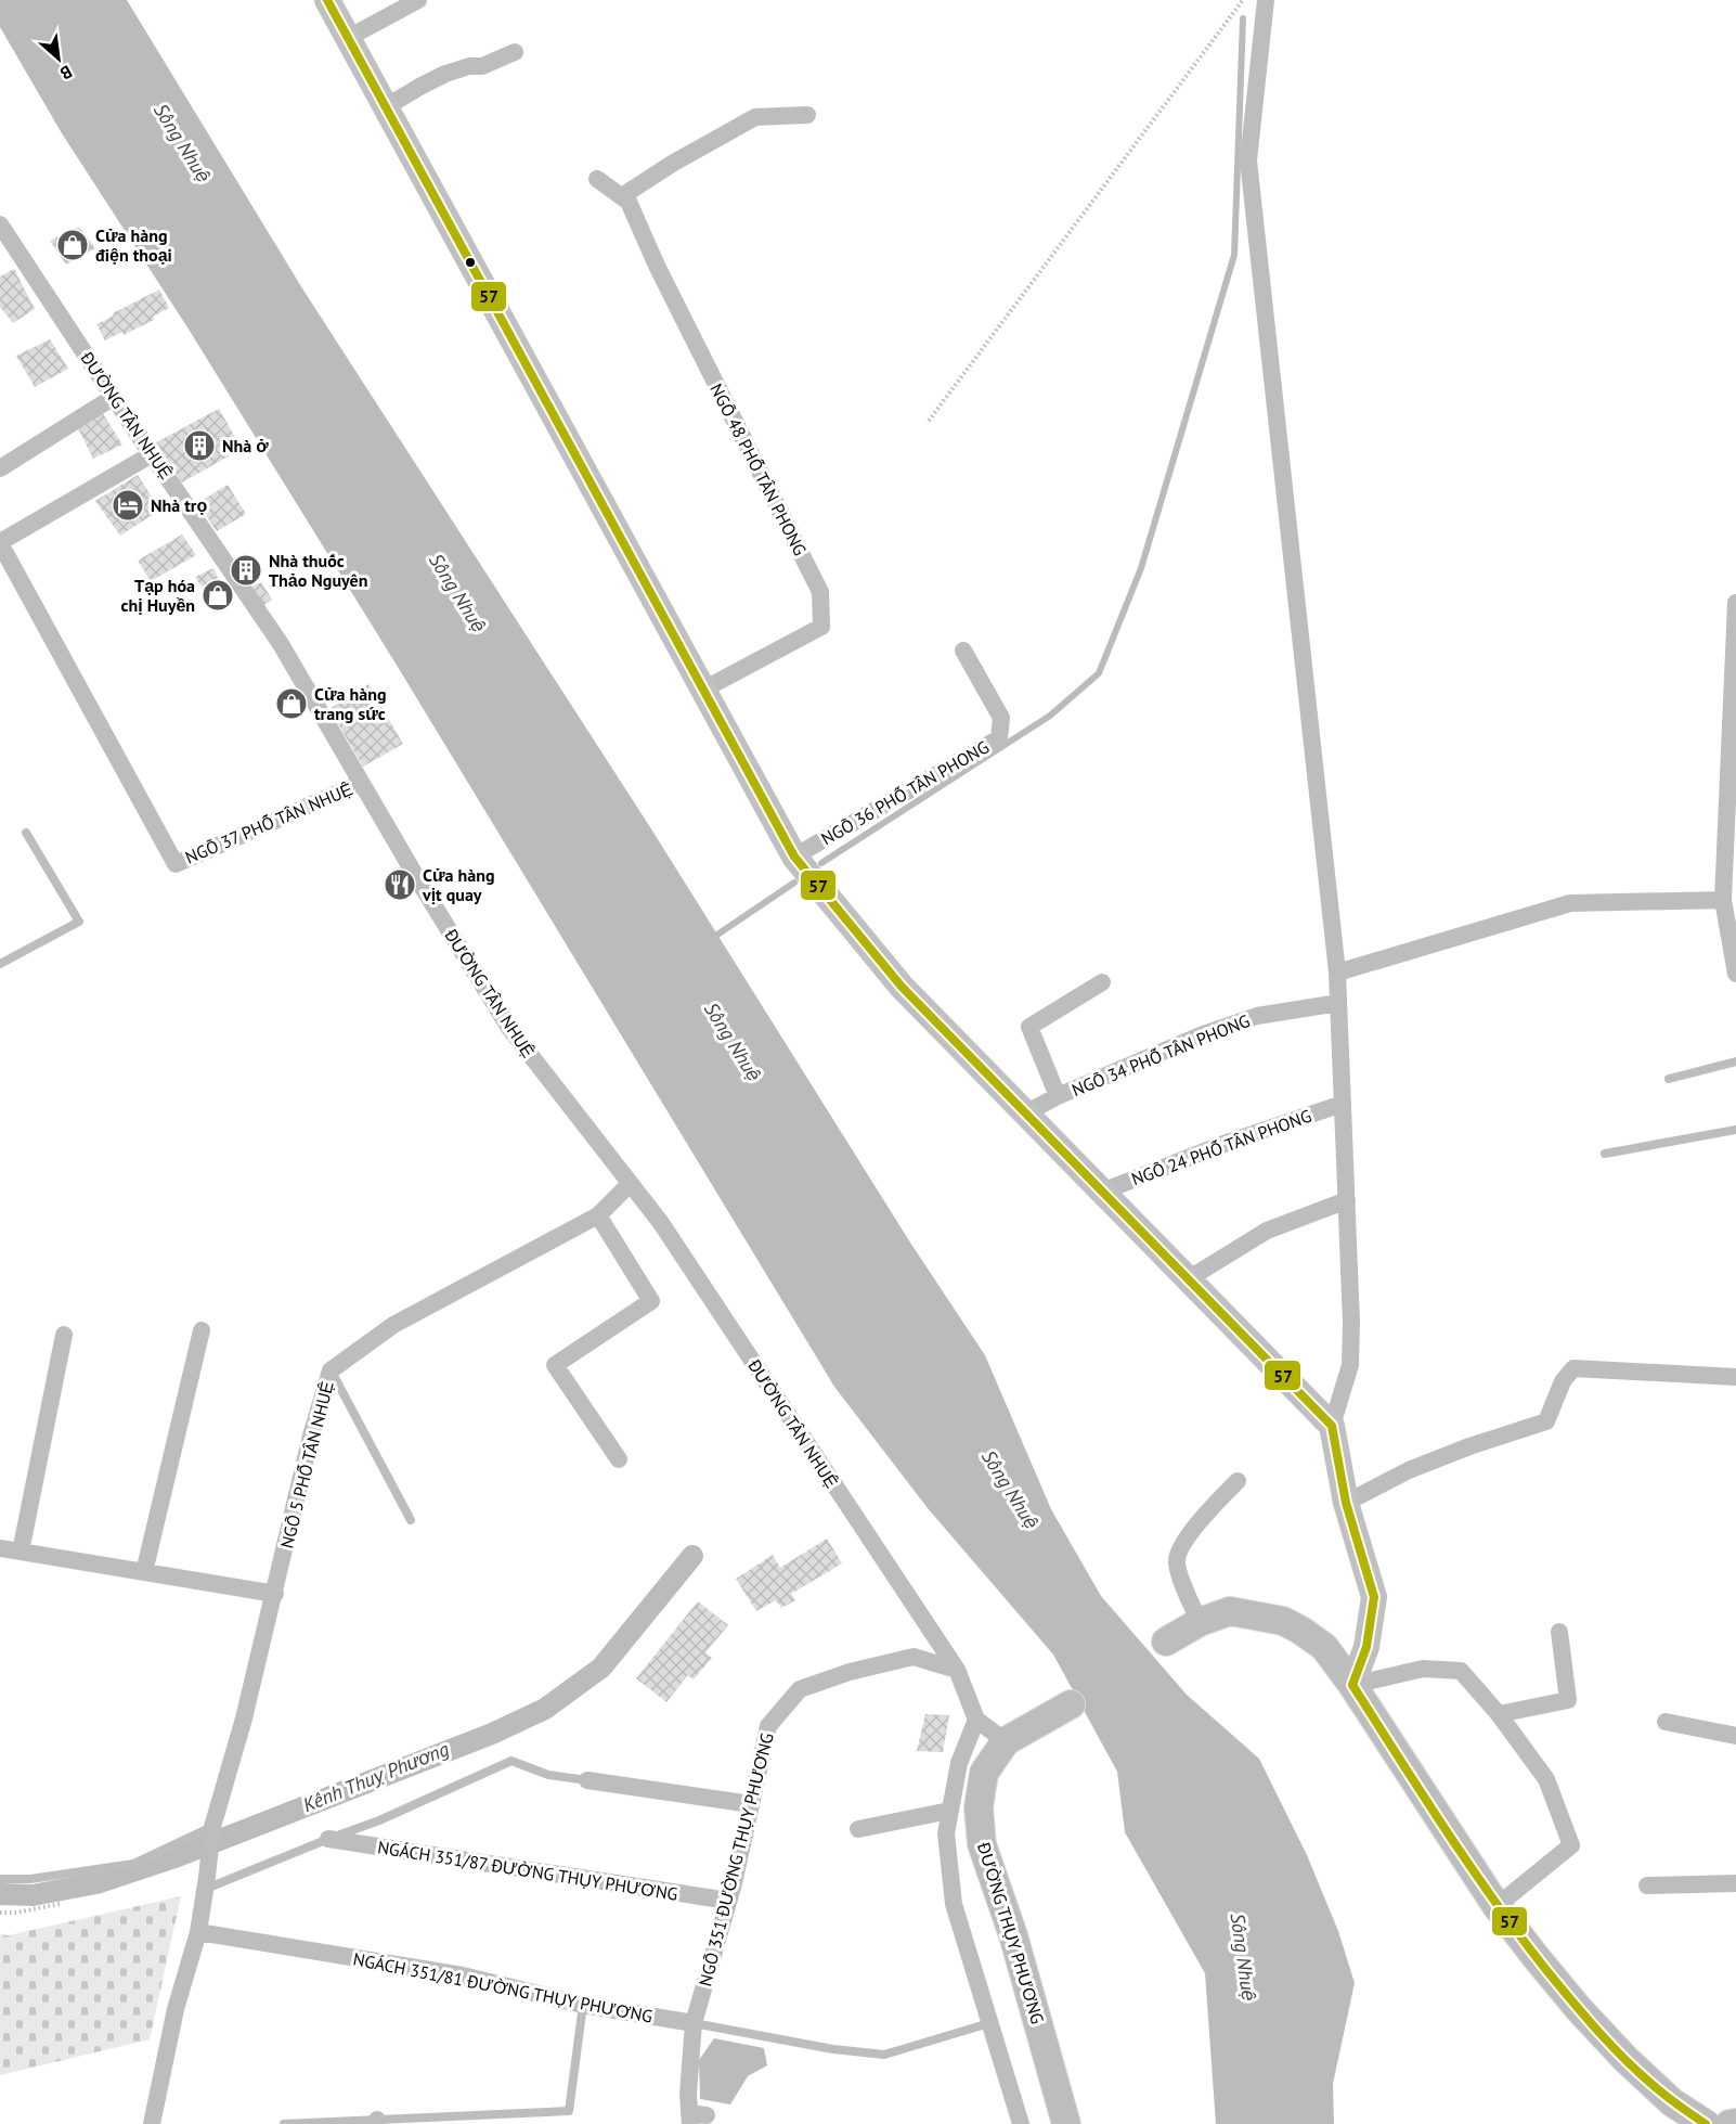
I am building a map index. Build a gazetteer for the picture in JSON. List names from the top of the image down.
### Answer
{
  "streets": {
    "main road": ["ĐƯỜNG THỤY PHƯƠNG"],
    "street": [
      "ĐƯỜNG TÂN NHUỆ",
      "NGÕ 48 PHỐ TÂN PHONG",
      "NGÕ 36 PHỐ TÂN PHONG",
      "NGÕ 37 PHỐ TÂN NHUỆ",
      "NGÕ 34 PHỐ TÂN PHONG",
      "NGÕ 24 PHỐ TÂN PHONG",
      "NGÕ 5 PHỐ TÂN NHUỆ",
      "NGÕ 351 ĐƯỜNG THỤY PHƯƠNG",
      "NGÁCH 351/87 ĐƯỜNG THỤY PHƯƠNG",
      "NGÁCH 351/81 ĐƯỜNG THỤY PHƯƠNG"
    ]
  },
  "crossings": [
    ["ĐƯỜNG TÂN NHUỆ", "NGÕ 37 PHỐ TÂN NHUỆ"],
    ["ĐƯỜNG TÂN NHUỆ", "NGÕ 5 PHỐ TÂN NHUỆ"],
    ["ĐƯỜNG TÂN NHUỆ", "NGÕ 351 ĐƯỜNG THỤY PHƯƠNG"],
    ["ĐƯỜNG TÂN NHUỆ", "ĐƯỜNG THỤY PHƯƠNG"],
    ["NGÕ 5 PHỐ TÂN NHUỆ", "NGÁCH 351/81 ĐƯỜNG THỤY PHƯƠNG"],
    ["NGÕ 351 ĐƯỜNG THỤY PHƯƠNG", "NGÁCH 351/87 ĐƯỜNG THỤY PHƯƠNG"],
    ["NGÕ 351 ĐƯỜNG THỤY PHƯƠNG", "NGÁCH 351/81 ĐƯỜNG THỤY PHƯƠNG"]
  ],
  "water": ["Sông Nhuệ", "Kênh Thuỵ Phương"],
  "places": {
    "shop": ["Cửa hàng điện thoại", "Tạp hóa chị Huyền", "Cửa hàng trang sức"],
    "building": ["Nhà ở", "Nhà thuốc Thảo Nguyên"],
    "hotel": ["Nhà trọ"],
    "restaurant": ["Cửa hàng vịt quay"]
  },
  "lines": ["transit line 57"],
  "north": "bottom right"
}
